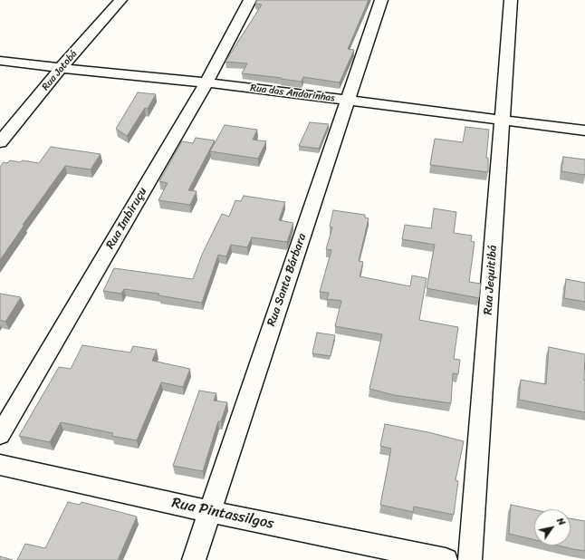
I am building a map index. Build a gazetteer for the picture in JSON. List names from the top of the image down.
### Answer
{
  "streets": {
    "street": [
      "Rua Jatobá",
      "Rua das Andorinhas",
      "Rua Imbiruçu",
      "Rua Santa Bárbara",
      "Rua Jequitibá",
      "Rua Pintassilgos"
    ]
  },
  "crossings": [
    ["Rua Jatobá", "Rua das Andorinhas"],
    ["Rua das Andorinhas", "Rua Imbiruçu"],
    ["Rua das Andorinhas", "Rua Santa Bárbara"],
    ["Rua das Andorinhas", "Rua Jequitibá"],
    ["Rua Santa Bárbara", "Rua Pintassilgos"]
  ],
  "north": "top right"
}
